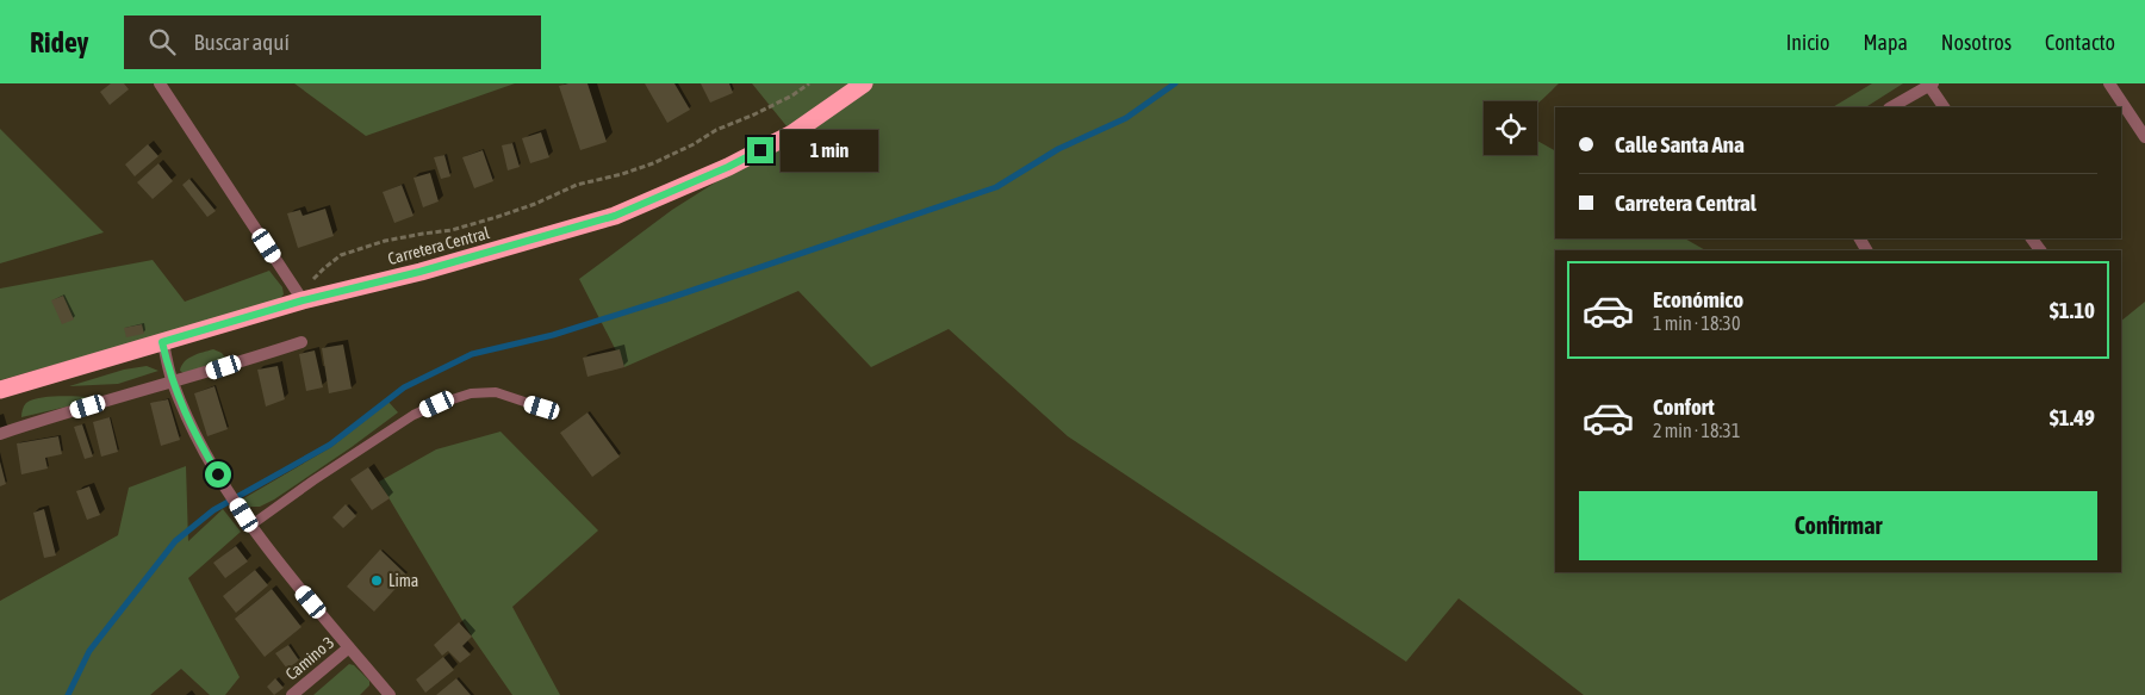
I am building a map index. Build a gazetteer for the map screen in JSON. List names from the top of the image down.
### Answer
{
  "streets": {
    "highway": ["Carretera Central"],
    "street": ["Camino 3"]
  },
  "places": ["Lima"],
  "page": {
    "header": "Ridey",
    "search": "Buscar aquí",
    "nav": [
      "Inicio",
      "Mapa",
      "Nosotros",
      "Contacto"
    ],
    "banner": ["Calle Santa Ana", "Carretera Central"],
    "bubble": "1 min",
    "list": [
      {
        "name": "Económico",
        "note": "1 min · 18:30",
        "value": "$1.10"
      },
      {
        "name": "Confort",
        "note": "2 min · 18:31",
        "value": "$1.49"
      }
    ],
    "buttons": "Confirmar"
  }
}
